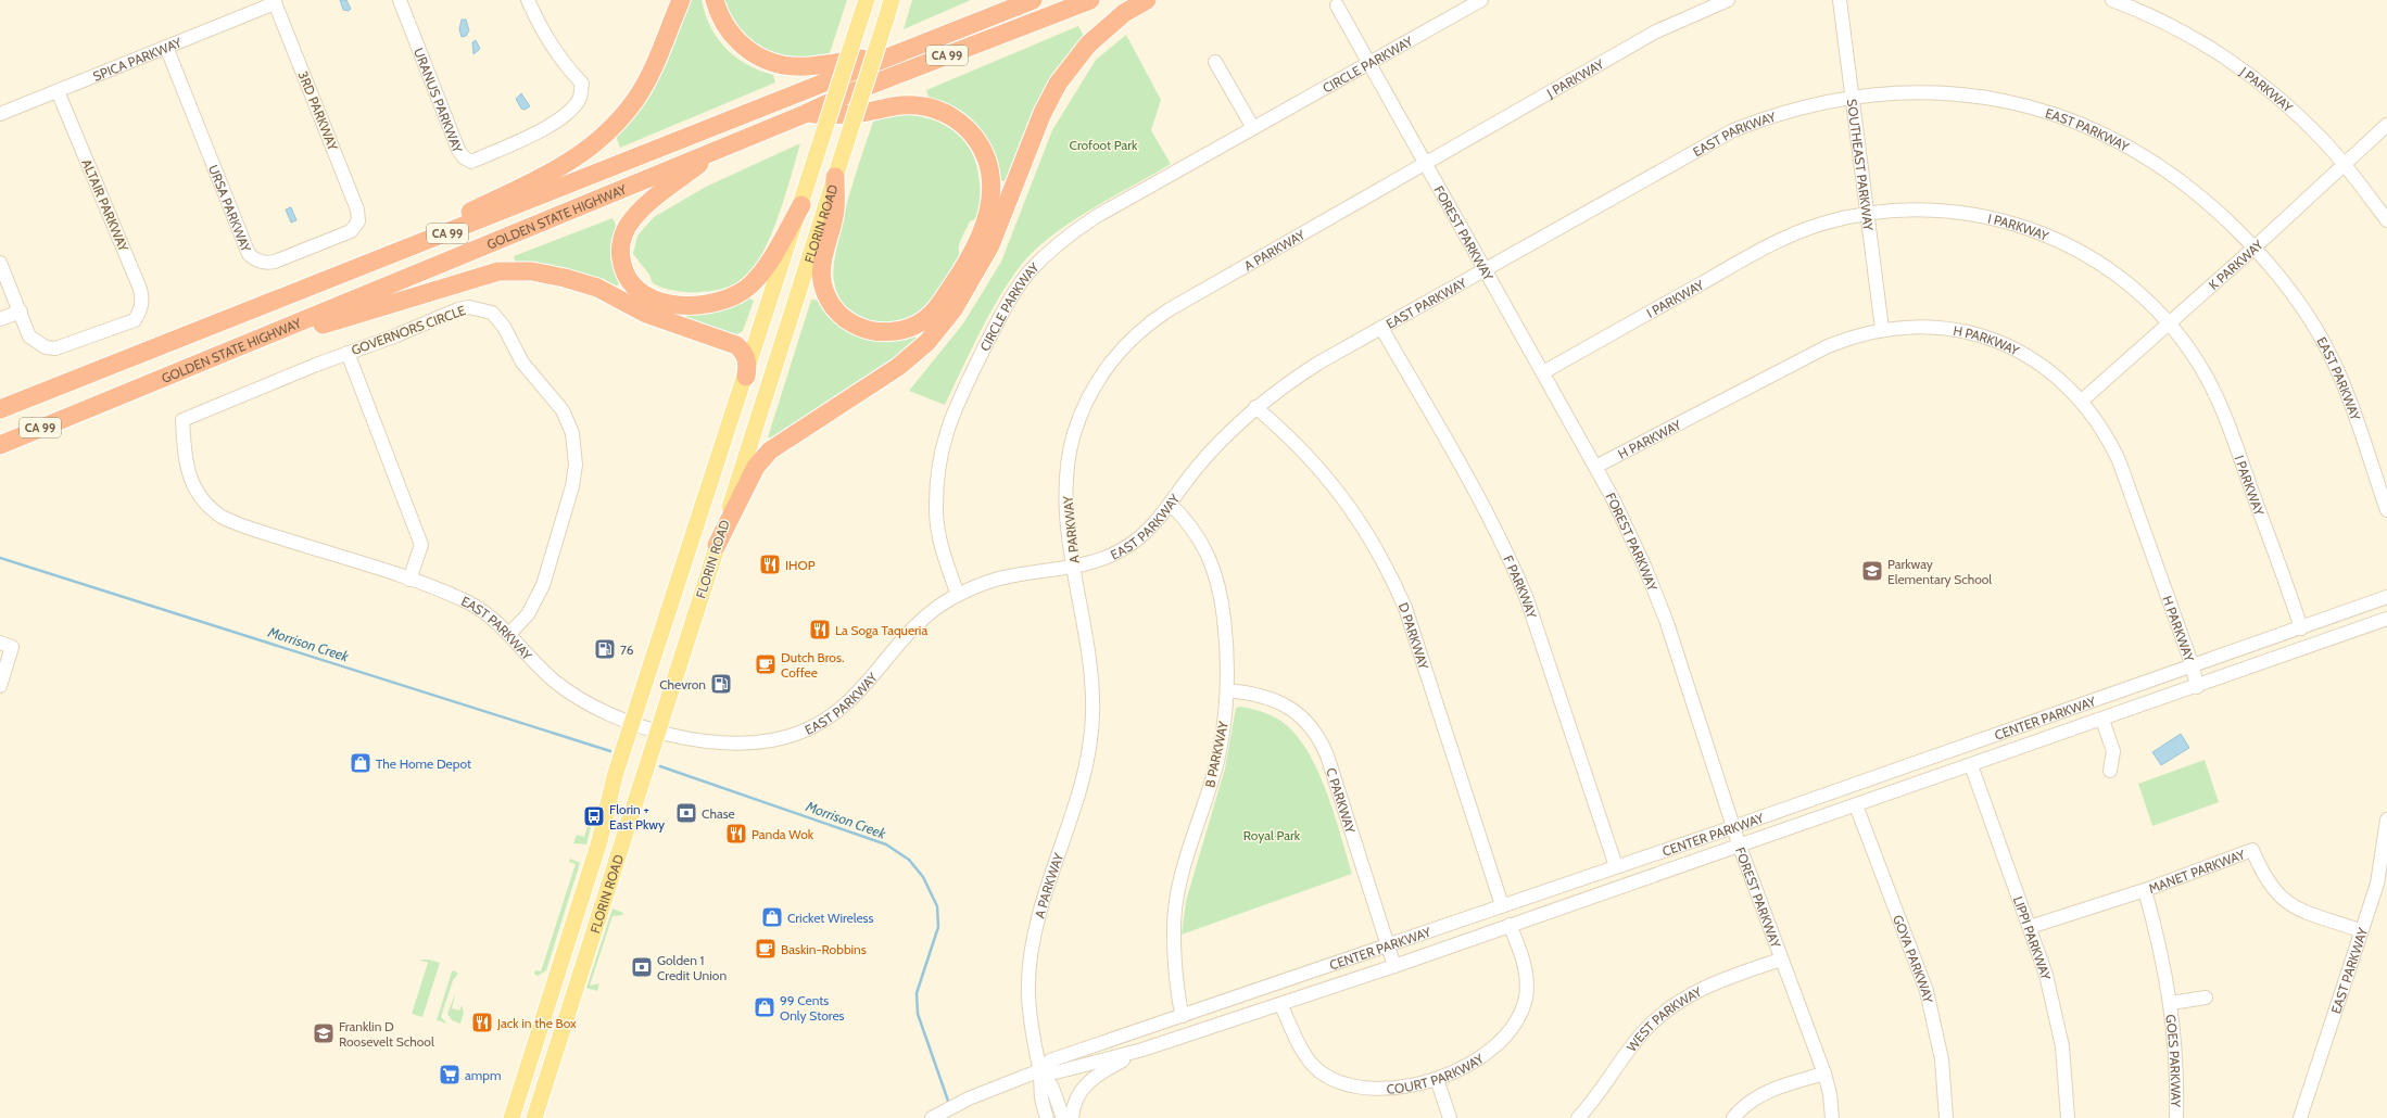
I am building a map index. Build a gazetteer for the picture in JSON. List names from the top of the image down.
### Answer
{
  "streets": {
    "highway": ["CA 99", "GOLDEN STATE HIGHWAY"],
    "main road": ["FLORIN ROAD"],
    "street": [
      "SPICA PARKWAY",
      "CIRCLE PARKWAY",
      "J PARKWAY",
      "URANUS PARKWAY",
      "3RD PARKWAY",
      "EAST PARKWAY",
      "SOUTHEAST PARKWAY",
      "ALTAIR PARKWAY",
      "URSA PARKWAY",
      "I PARKWAY",
      "FOREST PARKWAY",
      "A PARKWAY",
      "K PARKWAY",
      "GOVERNORS CIRCLE",
      "H PARKWAY",
      "F PARKWAY",
      "D PARKWAY",
      "CENTER PARKWAY",
      "B PARKWAY",
      "C PARKWAY",
      "MANET PARKWAY",
      "LIPPI PARKWAY",
      "GOYA PARKWAY",
      "WEST PARKWAY",
      "GOES PARKWAY",
      "COURT PARKWAY"
    ]
  },
  "crossings": [
    ["SPICA PARKWAY", "3RD PARKWAY"],
    ["SPICA PARKWAY", "ALTAIR PARKWAY"],
    ["SPICA PARKWAY", "URSA PARKWAY"],
    ["CIRCLE PARKWAY", "EAST PARKWAY"],
    ["CIRCLE PARKWAY", "FOREST PARKWAY"],
    ["J PARKWAY", "FOREST PARKWAY"],
    ["J PARKWAY", "A PARKWAY"],
    ["J PARKWAY", "K PARKWAY"],
    ["3RD PARKWAY", "URSA PARKWAY"],
    ["EAST PARKWAY", "SOUTHEAST PARKWAY"],
    ["EAST PARKWAY", "FLORIN ROAD"],
    ["EAST PARKWAY", "FOREST PARKWAY"],
    ["EAST PARKWAY", "A PARKWAY"],
    ["EAST PARKWAY", "K PARKWAY"],
    ["EAST PARKWAY", "GOVERNORS CIRCLE"],
    ["EAST PARKWAY", "F PARKWAY"],
    ["EAST PARKWAY", "D PARKWAY"],
    ["EAST PARKWAY", "B PARKWAY"],
    ["EAST PARKWAY", "MANET PARKWAY"],
    ["SOUTHEAST PARKWAY", "I PARKWAY"],
    ["SOUTHEAST PARKWAY", "H PARKWAY"],
    ["I PARKWAY", "FOREST PARKWAY"],
    ["I PARKWAY", "K PARKWAY"],
    ["I PARKWAY", "CENTER PARKWAY"],
    ["FOREST PARKWAY", "A PARKWAY"],
    ["FOREST PARKWAY", "H PARKWAY"],
    ["FOREST PARKWAY", "CENTER PARKWAY"],
    ["FOREST PARKWAY", "WEST PARKWAY"],
    ["A PARKWAY", "CENTER PARKWAY"],
    ["K PARKWAY", "H PARKWAY"],
    ["H PARKWAY", "CENTER PARKWAY"],
    ["F PARKWAY", "CENTER PARKWAY"],
    ["D PARKWAY", "CENTER PARKWAY"],
    ["CENTER PARKWAY", "B PARKWAY"],
    ["CENTER PARKWAY", "C PARKWAY"],
    ["CENTER PARKWAY", "LIPPI PARKWAY"],
    ["CENTER PARKWAY", "GOYA PARKWAY"],
    ["CENTER PARKWAY", "COURT PARKWAY"],
    ["B PARKWAY", "C PARKWAY"],
    ["MANET PARKWAY", "LIPPI PARKWAY"],
    ["MANET PARKWAY", "GOES PARKWAY"]
  ],
  "water": ["Morrison Creek"],
  "parks": ["Crofoot Park", "Royal Park"],
  "places": {
    "restaurant": [
      "IHOP",
      "La Soga Taqueria",
      "Panda Wok",
      "Jack in the Box"
    ],
    "school or university": ["Parkway Elementary School", "Franklin D Roosevelt School"],
    "fuel station": ["76", "Chevron"],
    "cafe": ["Dutch Bros. Coffee", "Baskin-Robbins"],
    "shop": ["The Home Depot", "Cricket Wireless", "99 Cents Only Stores"],
    "bank": ["Chase", "Golden 1 Credit Union"],
    "bus stop": ["Florin + East Pkwy"],
    "supermarket": ["ampm"]
  }
}
